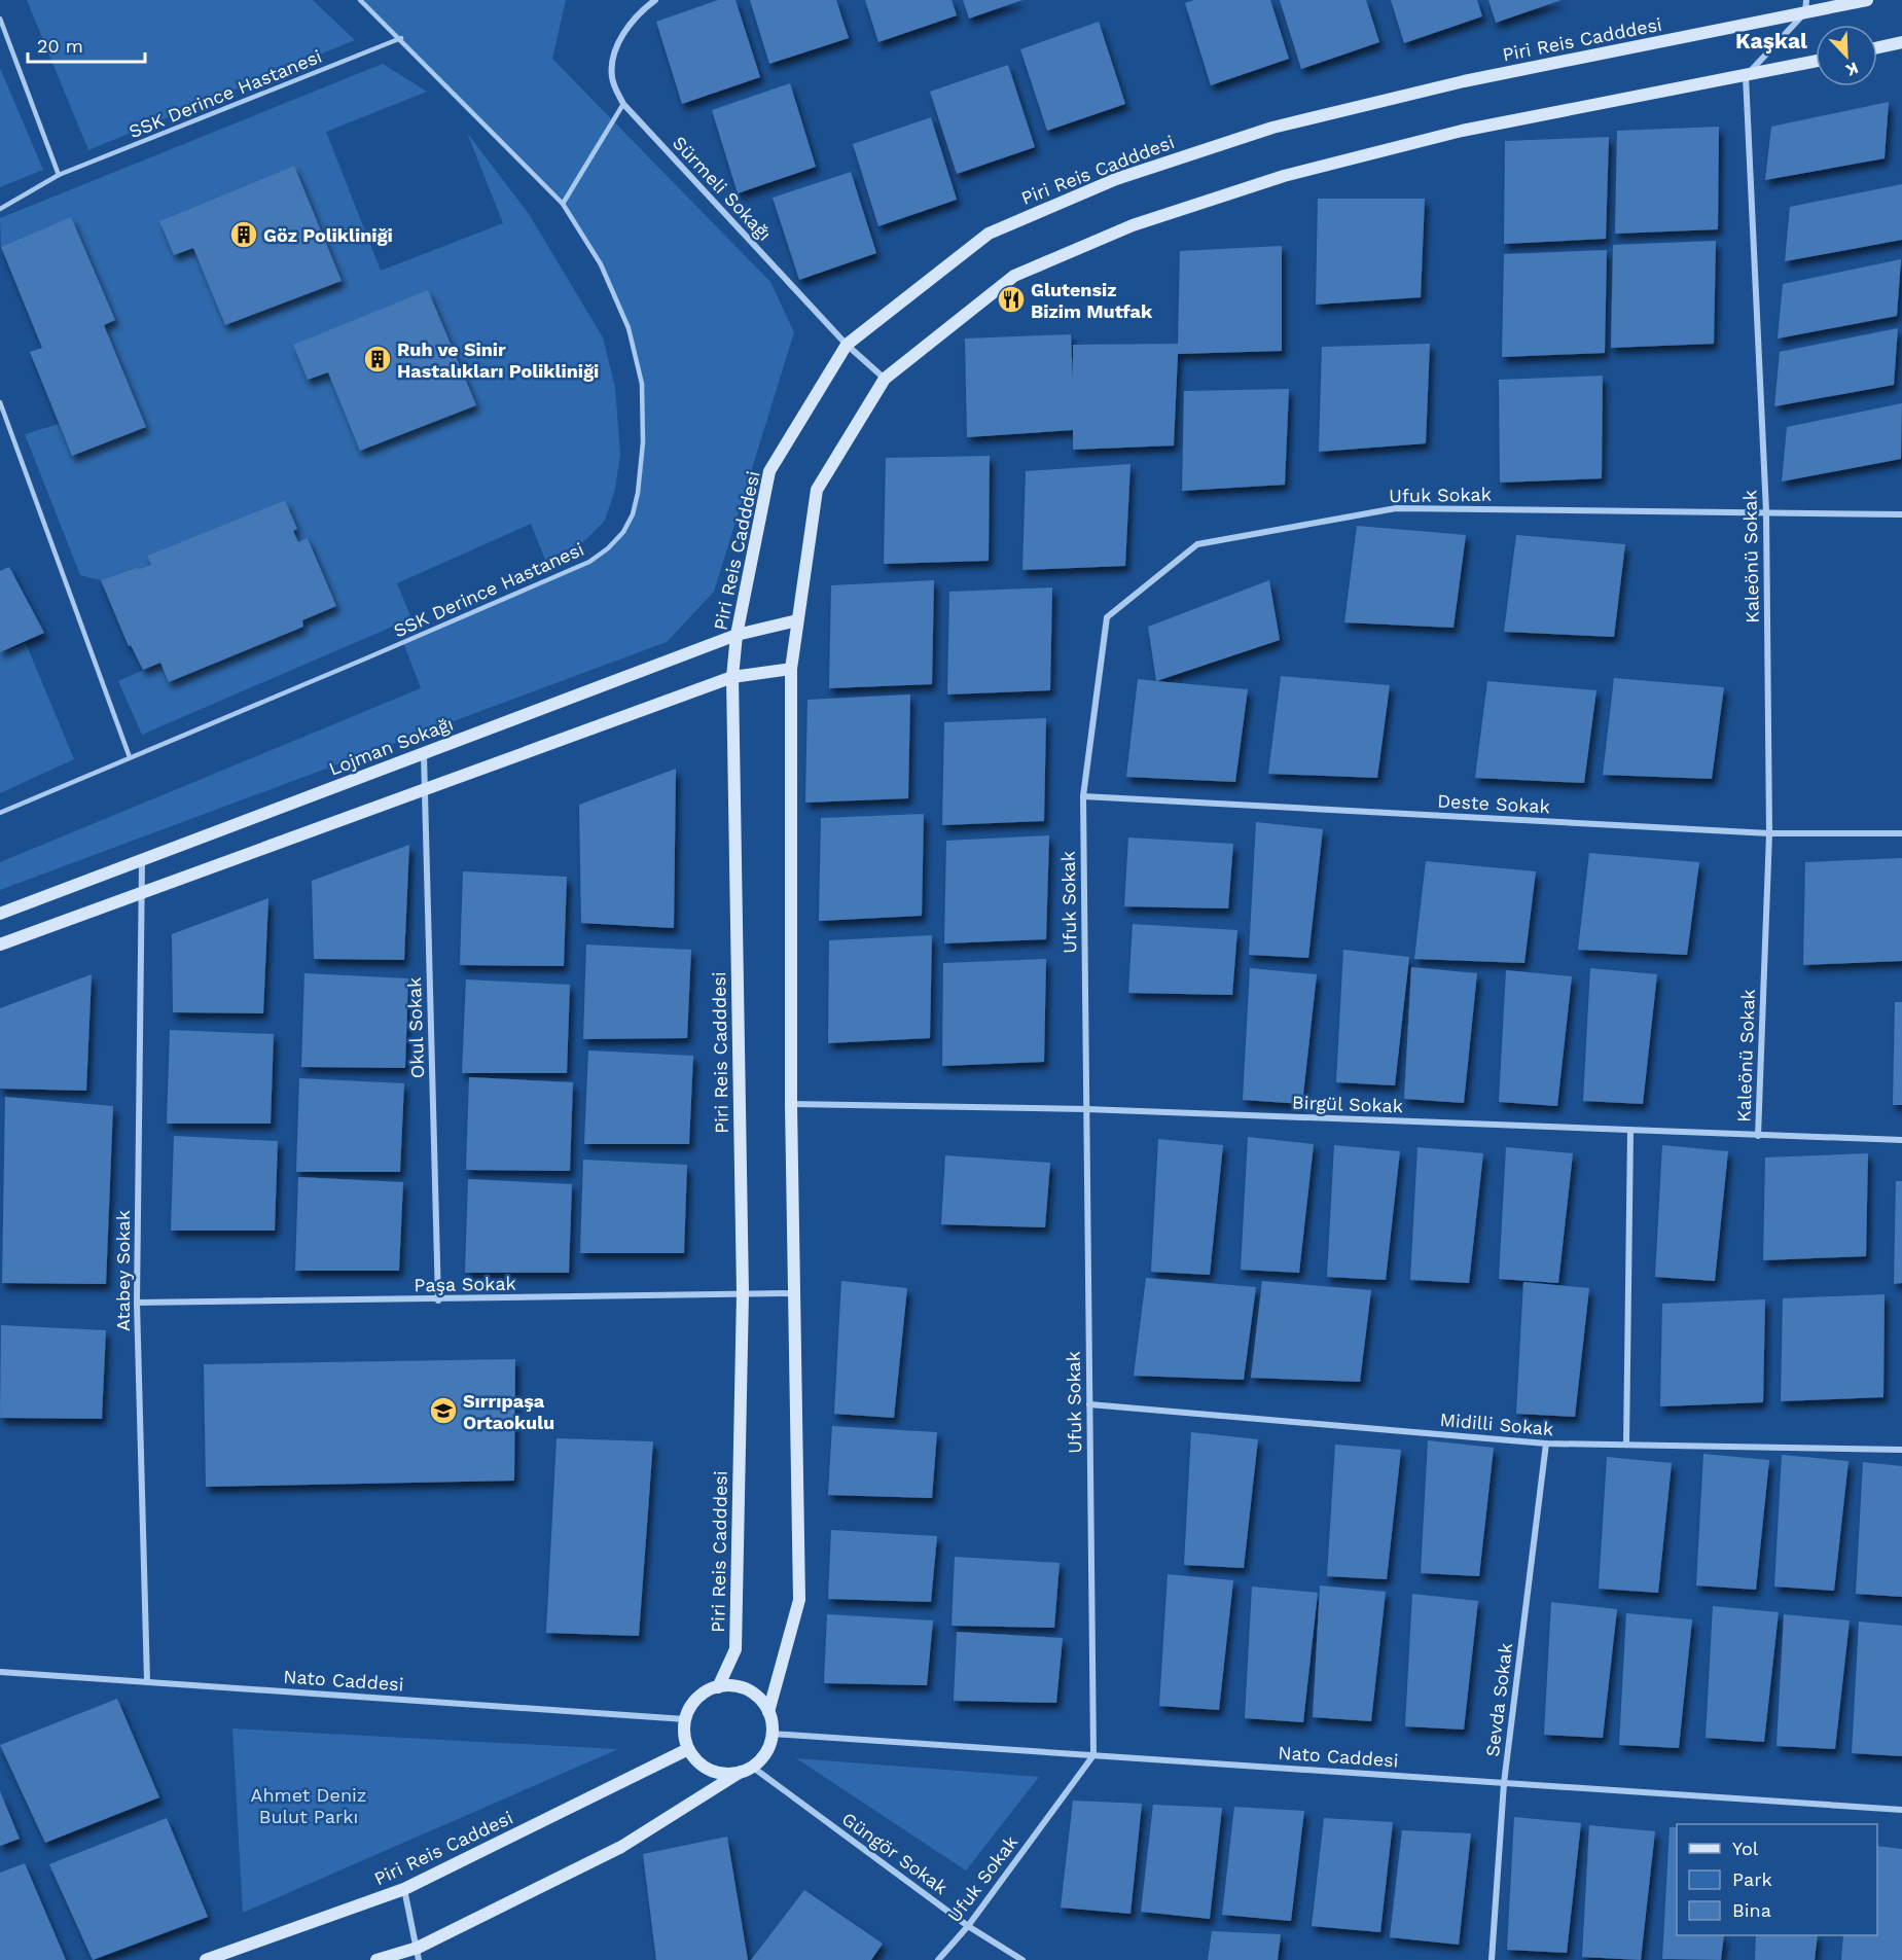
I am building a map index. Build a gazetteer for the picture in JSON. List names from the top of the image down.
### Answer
{
  "streets": {
    "main road": ["Piri Reis Cadddesi", "Lojman Sokağı", "Piri Reis Caddesi"],
    "street": [
      "Sürmeli Sokağı",
      "Ufuk Sokak",
      "Kaleönü Sokak",
      "Deste Sokak",
      "Okul Sokak",
      "Birgül Sokak",
      "Atabey Sokak",
      "Paşa Sokak",
      "Midilli Sokak",
      "Nato Caddesi",
      "Sevda Sokak",
      "Güngör Sokak"
    ],
    "lane": ["SSK Derince Hastanesi"]
  },
  "crossings": [
    ["Piri Reis Cadddesi", "Sürmeli Sokağı"],
    ["Piri Reis Cadddesi", "Lojman Sokağı"],
    ["Piri Reis Cadddesi", "Paşa Sokak"],
    ["Piri Reis Cadddesi", "Nato Caddesi"],
    ["Piri Reis Cadddesi", "Piri Reis Caddesi"],
    ["Piri Reis Cadddesi", "Güngör Sokak"],
    ["Ufuk Sokak", "Kaleönü Sokak"],
    ["Ufuk Sokak", "Deste Sokak"],
    ["Ufuk Sokak", "Birgül Sokak"],
    ["Ufuk Sokak", "Midilli Sokak"],
    ["Ufuk Sokak", "Nato Caddesi"],
    ["Ufuk Sokak", "Güngör Sokak"],
    ["Kaleönü Sokak", "Deste Sokak"],
    ["Kaleönü Sokak", "Birgül Sokak"],
    ["Lojman Sokağı", "Okul Sokak"],
    ["Lojman Sokağı", "Atabey Sokak"],
    ["Okul Sokak", "Paşa Sokak"],
    ["Atabey Sokak", "Paşa Sokak"],
    ["Atabey Sokak", "Nato Caddesi"],
    ["Midilli Sokak", "Sevda Sokak"],
    ["Nato Caddesi", "Sevda Sokak"],
    ["Nato Caddesi", "Piri Reis Caddesi"],
    ["Nato Caddesi", "Güngör Sokak"],
    ["Piri Reis Caddesi", "Güngör Sokak"]
  ],
  "districts": ["Kaşkal"],
  "parks": ["Ahmet Deniz Bulut Parkı"],
  "places": {
    "building": ["Göz Polikliniği", "Ruh ve Sinir Hastalıkları Polikliniği"],
    "restaurant": ["Glutensiz Bizim Mutfak"],
    "school or university": ["Sırrıpaşa Ortaokulu"]
  },
  "legend": ["Yol", "Park", "Bina"],
  "scale_bar": "20 m",
  "north": "bottom right"
}
